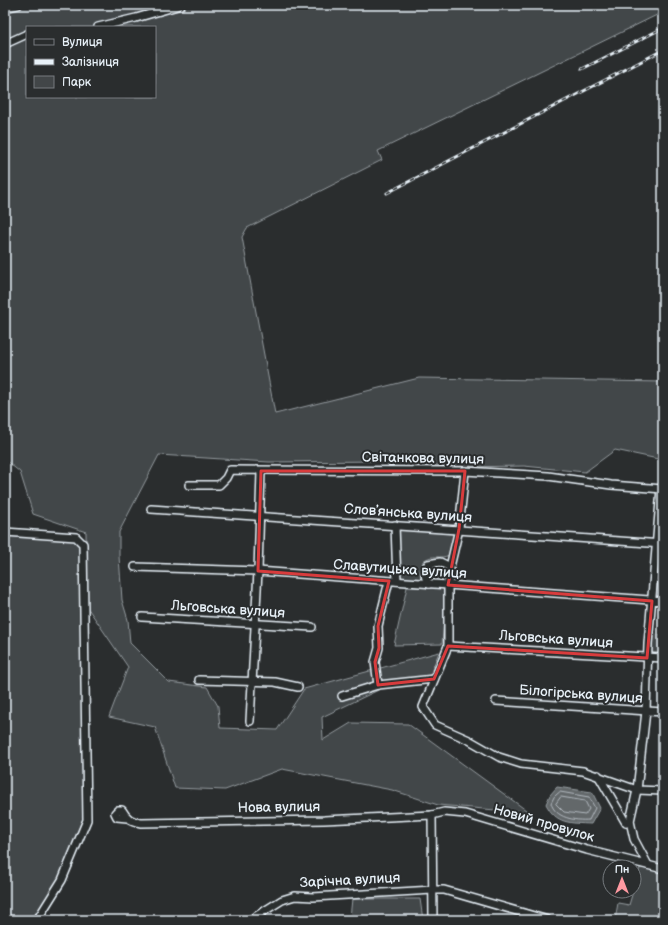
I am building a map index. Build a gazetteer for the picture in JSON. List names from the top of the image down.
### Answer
{
  "streets": {
    "street": [
      "Світанкова вулиця",
      "Словʼянська вулиця",
      "Славутицька вулиця",
      "Льговська вулиця",
      "Білогірська вулиця",
      "Нова вулиця",
      "Новий провулок",
      "Зарічна вулиця"
    ]
  },
  "crossings": [
    ["Нова вулиця", "Новий провулок"]
  ],
  "legend": ["Вулиця", "Залізниця", "Парк"],
  "north": "top"
}
